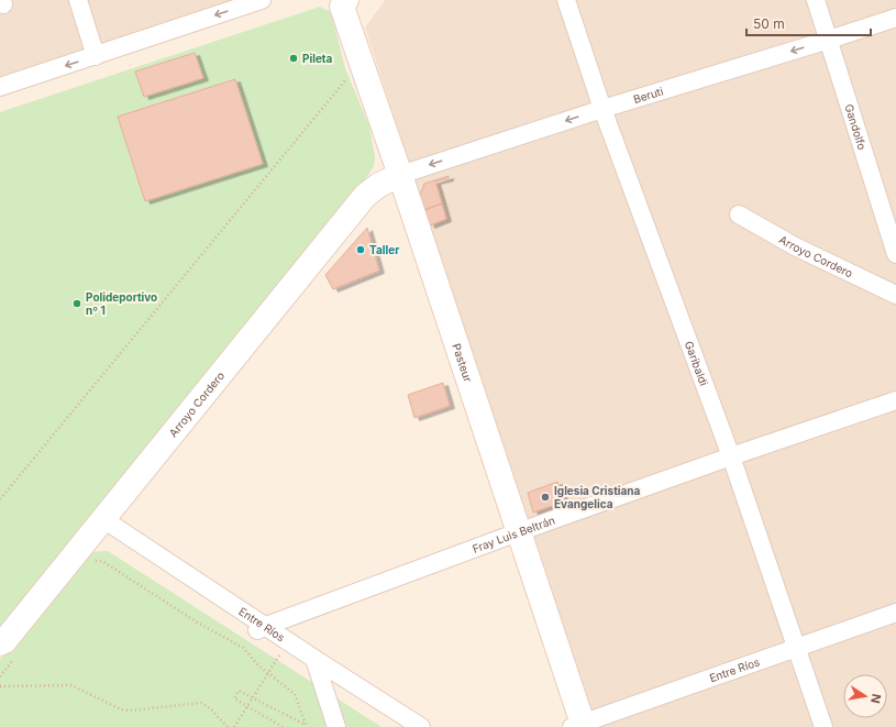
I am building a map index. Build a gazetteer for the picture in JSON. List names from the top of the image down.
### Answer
{
  "streets": {
    "street": [
      "Beruti",
      "Gandolfo",
      "Arroyo Cordero",
      "Pasteur",
      "Garibaldi",
      "Fray Luis Beltrán",
      "Entre Ríos"
    ]
  },
  "crossings": [
    ["Beruti", "Gandolfo"],
    ["Beruti", "Arroyo Cordero"],
    ["Beruti", "Pasteur"],
    ["Beruti", "Garibaldi"],
    ["Arroyo Cordero", "Pasteur"],
    ["Arroyo Cordero", "Entre Ríos"],
    ["Pasteur", "Fray Luis Beltrán"],
    ["Pasteur", "Entre Ríos"],
    ["Garibaldi", "Fray Luis Beltrán"],
    ["Garibaldi", "Entre Ríos"],
    ["Fray Luis Beltrán", "Entre Ríos"]
  ],
  "one_way": ["Beruti"],
  "places": [
    "Pileta",
    "Taller",
    "Polideportivo nº 1",
    "Iglesia Cristiana Evangelica"
  ],
  "scale_bar": "50 m",
  "north": "right"
}
